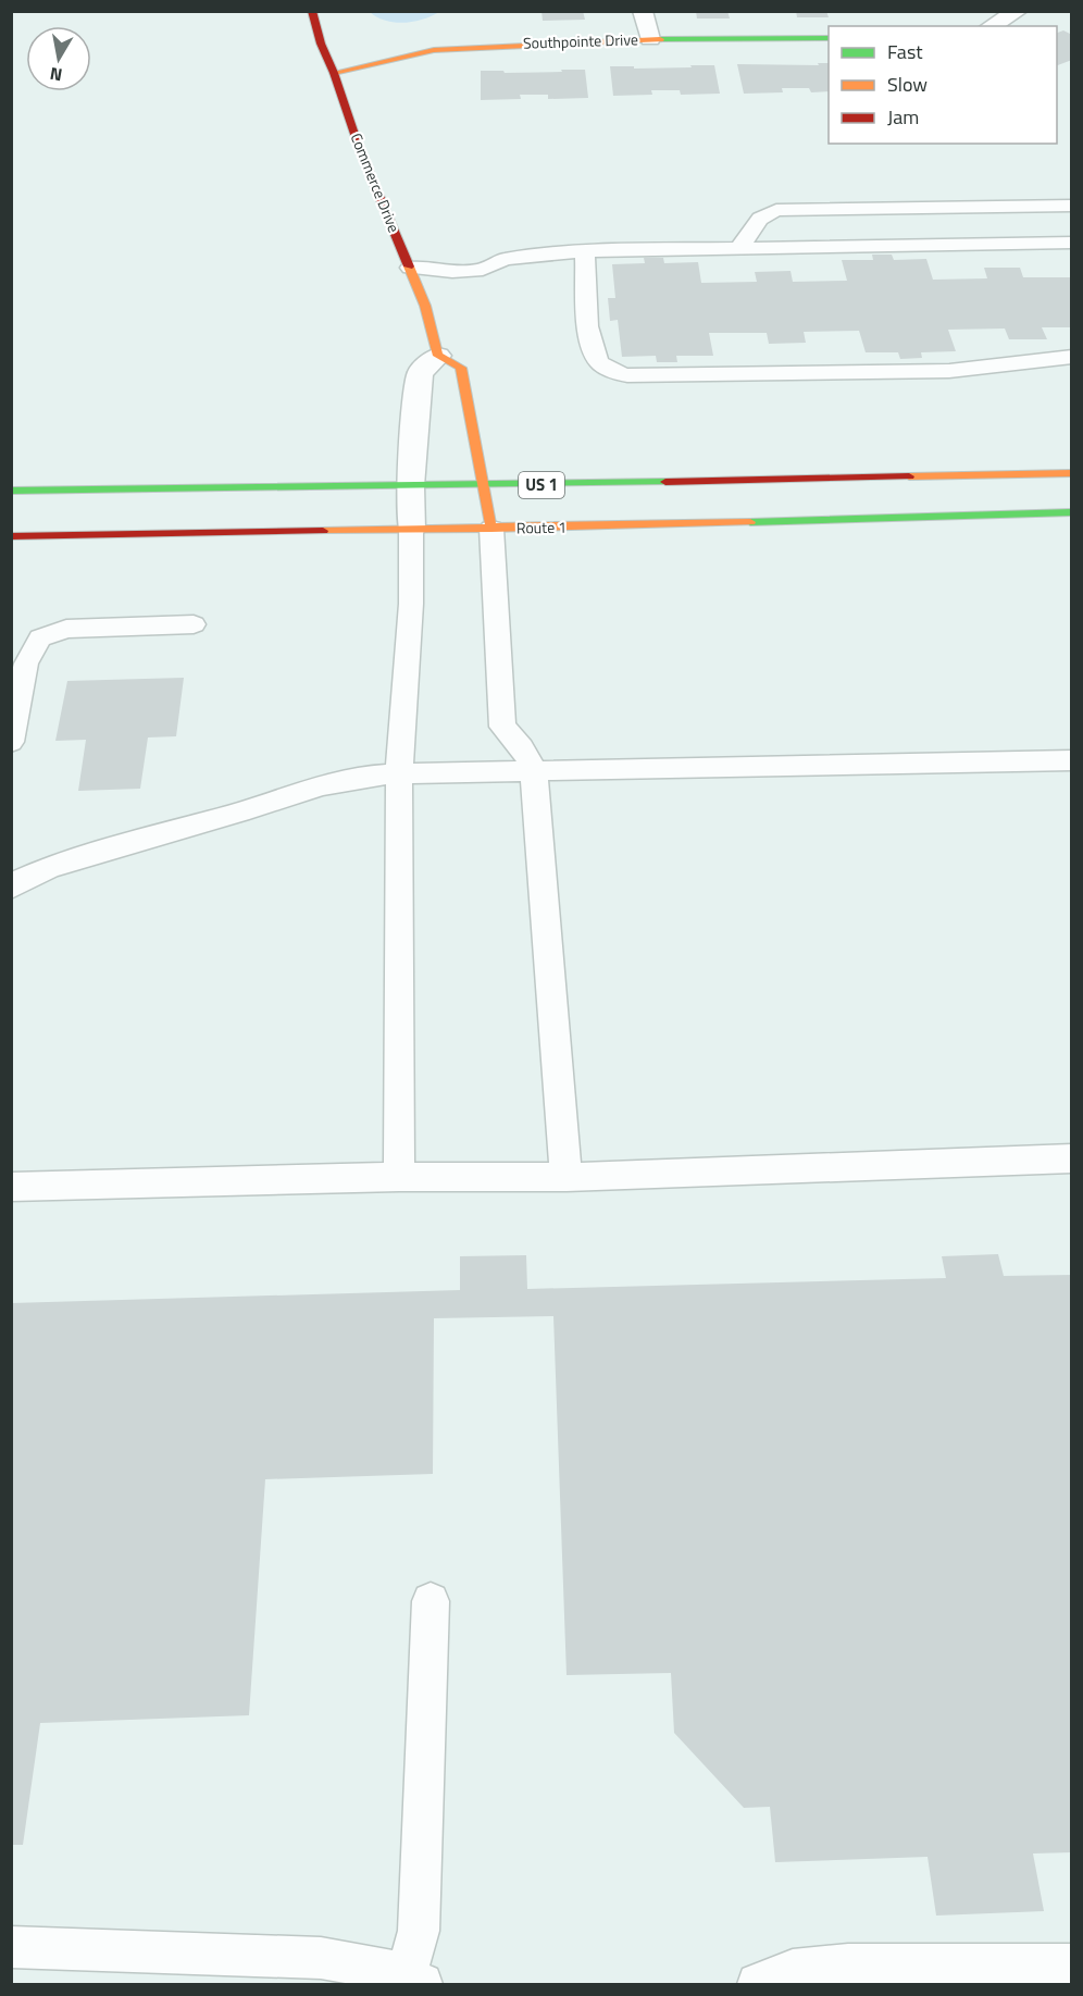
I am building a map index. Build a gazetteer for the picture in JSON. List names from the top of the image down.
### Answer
{
  "streets": {
    "main road": [
      "Southpointe Drive",
      "Commerce Drive",
      "US 1",
      "Route 1"
    ]
  },
  "crossings": [
    ["Southpointe Drive", "Commerce Drive"]
  ],
  "legend": ["Fast", "Slow", "Jam"],
  "north": "bottom"
}
